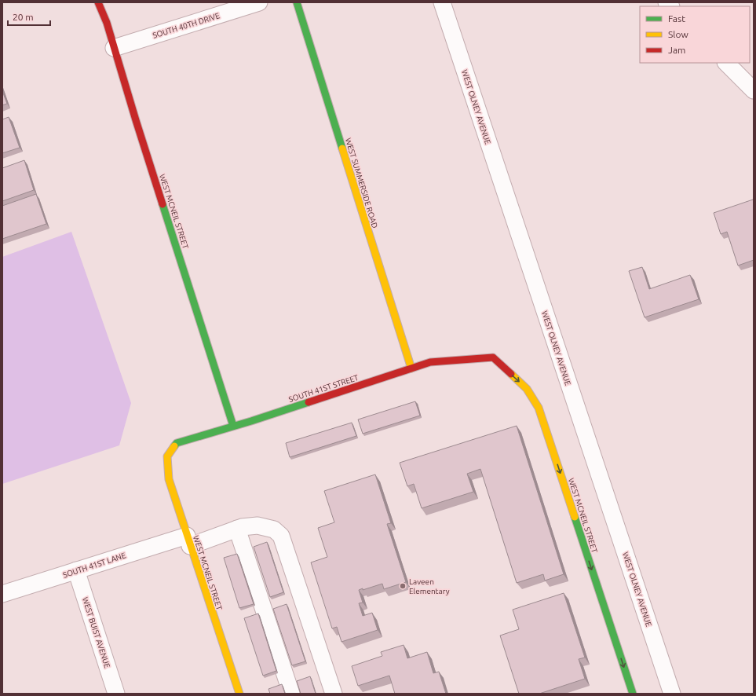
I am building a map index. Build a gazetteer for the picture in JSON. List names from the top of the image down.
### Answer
{
  "streets": {
    "street": [
      "SOUTH 40TH DRIVE",
      "WEST OLNEY AVENUE",
      "WEST SUMMERSIDE ROAD",
      "WEST MCNEIL STREET",
      "SOUTH 41ST STREET",
      "SOUTH 41ST LANE",
      "WEST BUIST AVENUE"
    ]
  },
  "crossings": [
    ["SOUTH 40TH DRIVE", "WEST MCNEIL STREET"],
    ["WEST SUMMERSIDE ROAD", "SOUTH 41ST STREET"],
    ["WEST MCNEIL STREET", "SOUTH 41ST STREET"],
    ["WEST MCNEIL STREET", "SOUTH 41ST LANE"],
    ["SOUTH 41ST LANE", "WEST BUIST AVENUE"]
  ],
  "places": ["Laveen Elementary"],
  "legend": ["Fast", "Slow", "Jam"],
  "scale_bar": "20 m"
}
